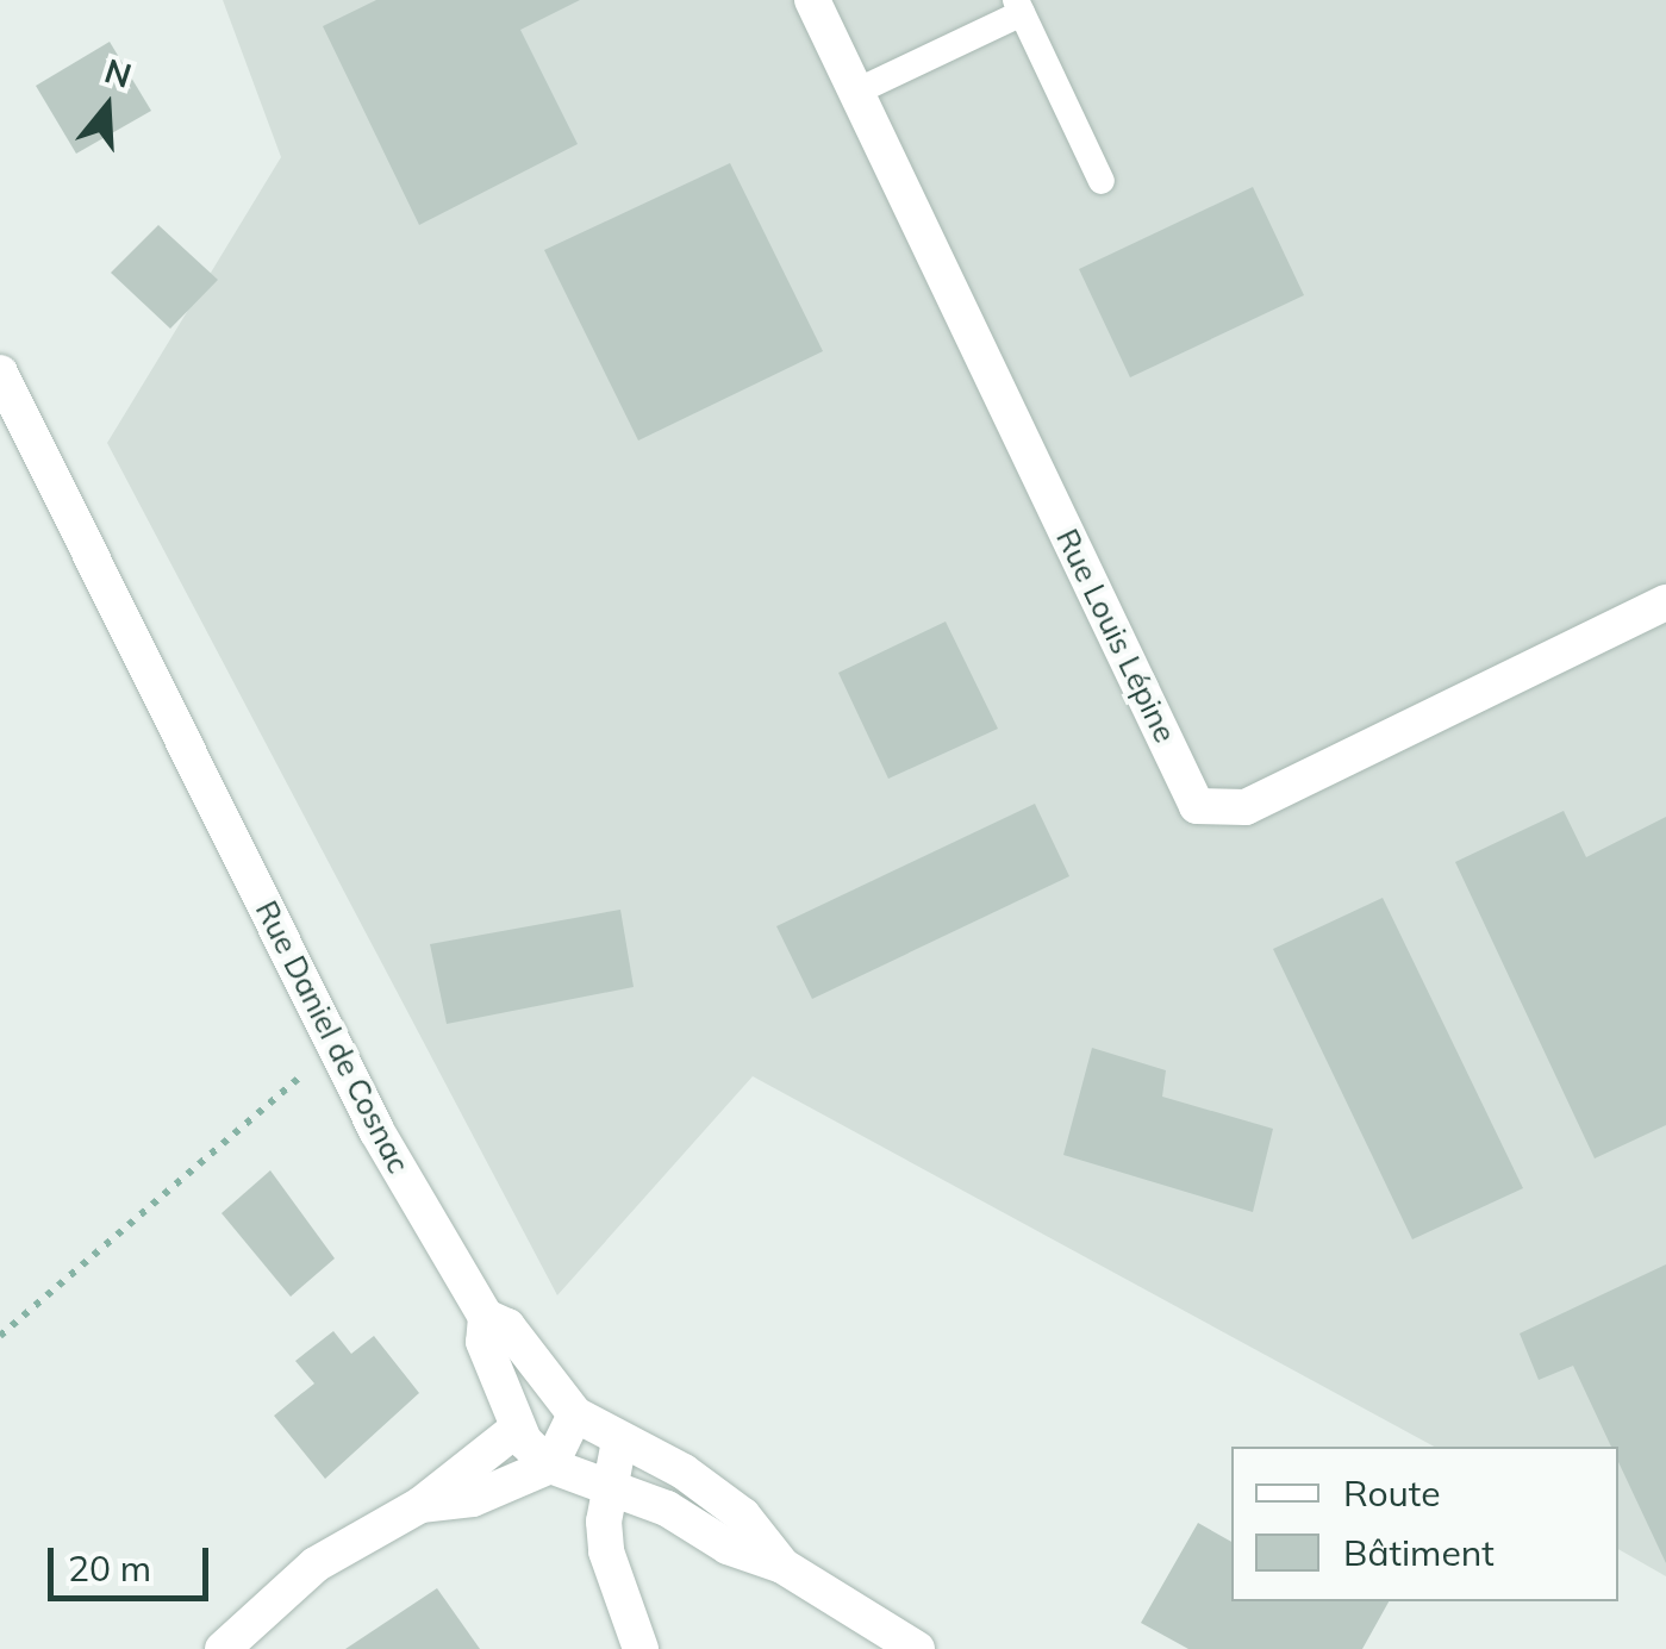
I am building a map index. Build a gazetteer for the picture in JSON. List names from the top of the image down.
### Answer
{
  "streets": {
    "street": ["Rue Louis Lépine", "Rue Daniel de Cosnac"]
  },
  "legend": ["Route", "Bâtiment"],
  "scale_bar": "20 m",
  "north": "top"
}
